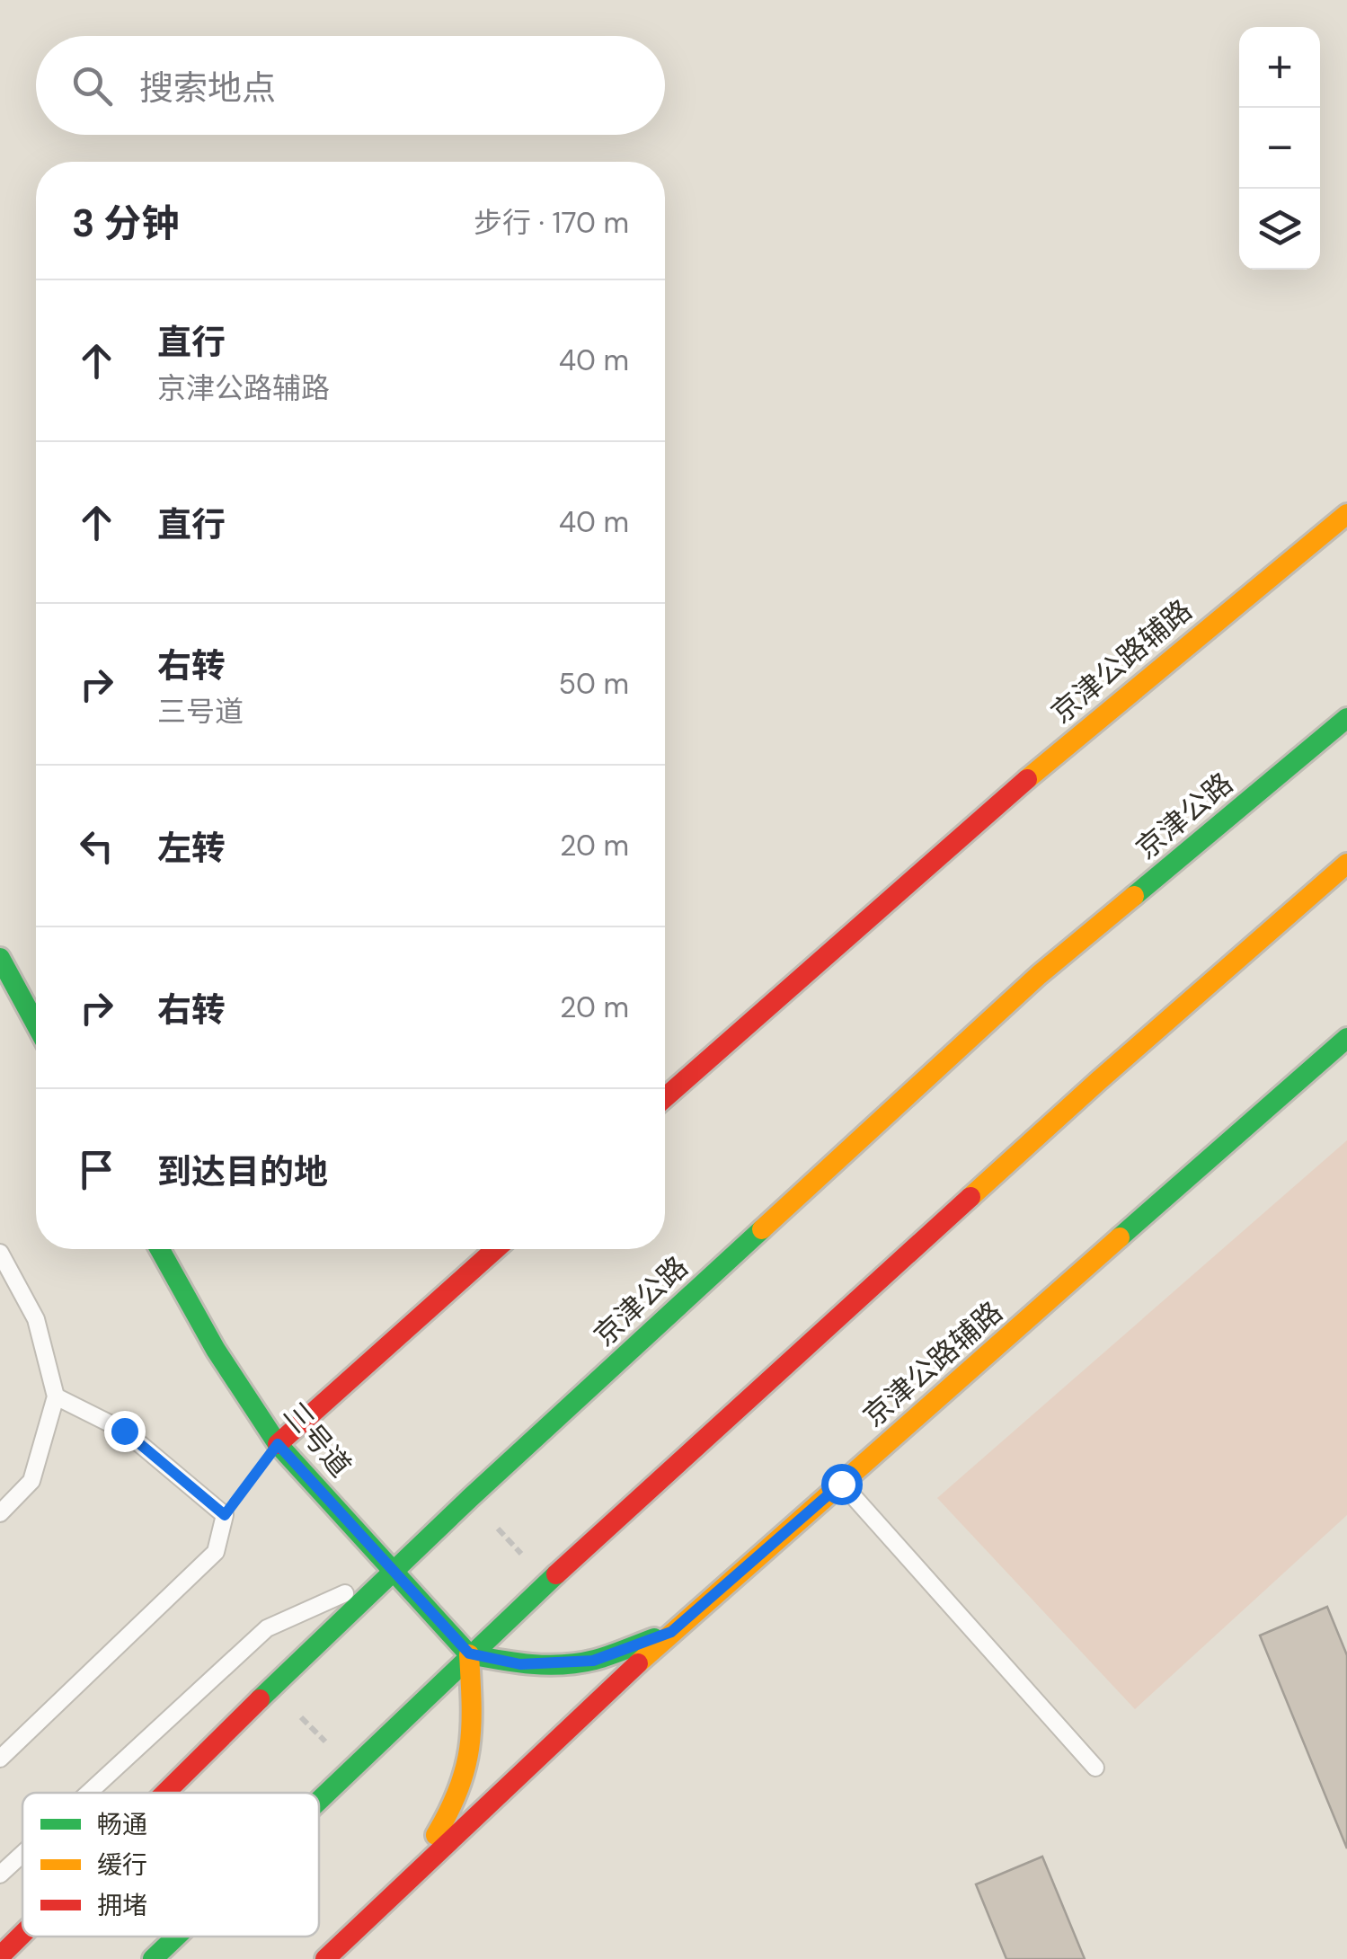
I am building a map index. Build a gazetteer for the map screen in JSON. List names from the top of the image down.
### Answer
{
  "streets": {
    "main road": ["京津公路辅路", "京津公路", "三号道"]
  },
  "crossings": [
    ["京津公路", "三号道"]
  ],
  "legend": ["畅通", "缓行", "拥堵"],
  "page": {
    "map_buttons": ["+", "−"],
    "search": "搜索地点",
    "heading": ["3 分钟", "步行 · 170 m"],
    "list": [
      ["直行", "京津公路辅路", "40 m"],
      ["直行", "40 m"],
      ["右转", "三号道", "50 m"],
      ["左转", "20 m"],
      ["右转", "20 m"],
      "到达目的地"
    ]
  }
}
